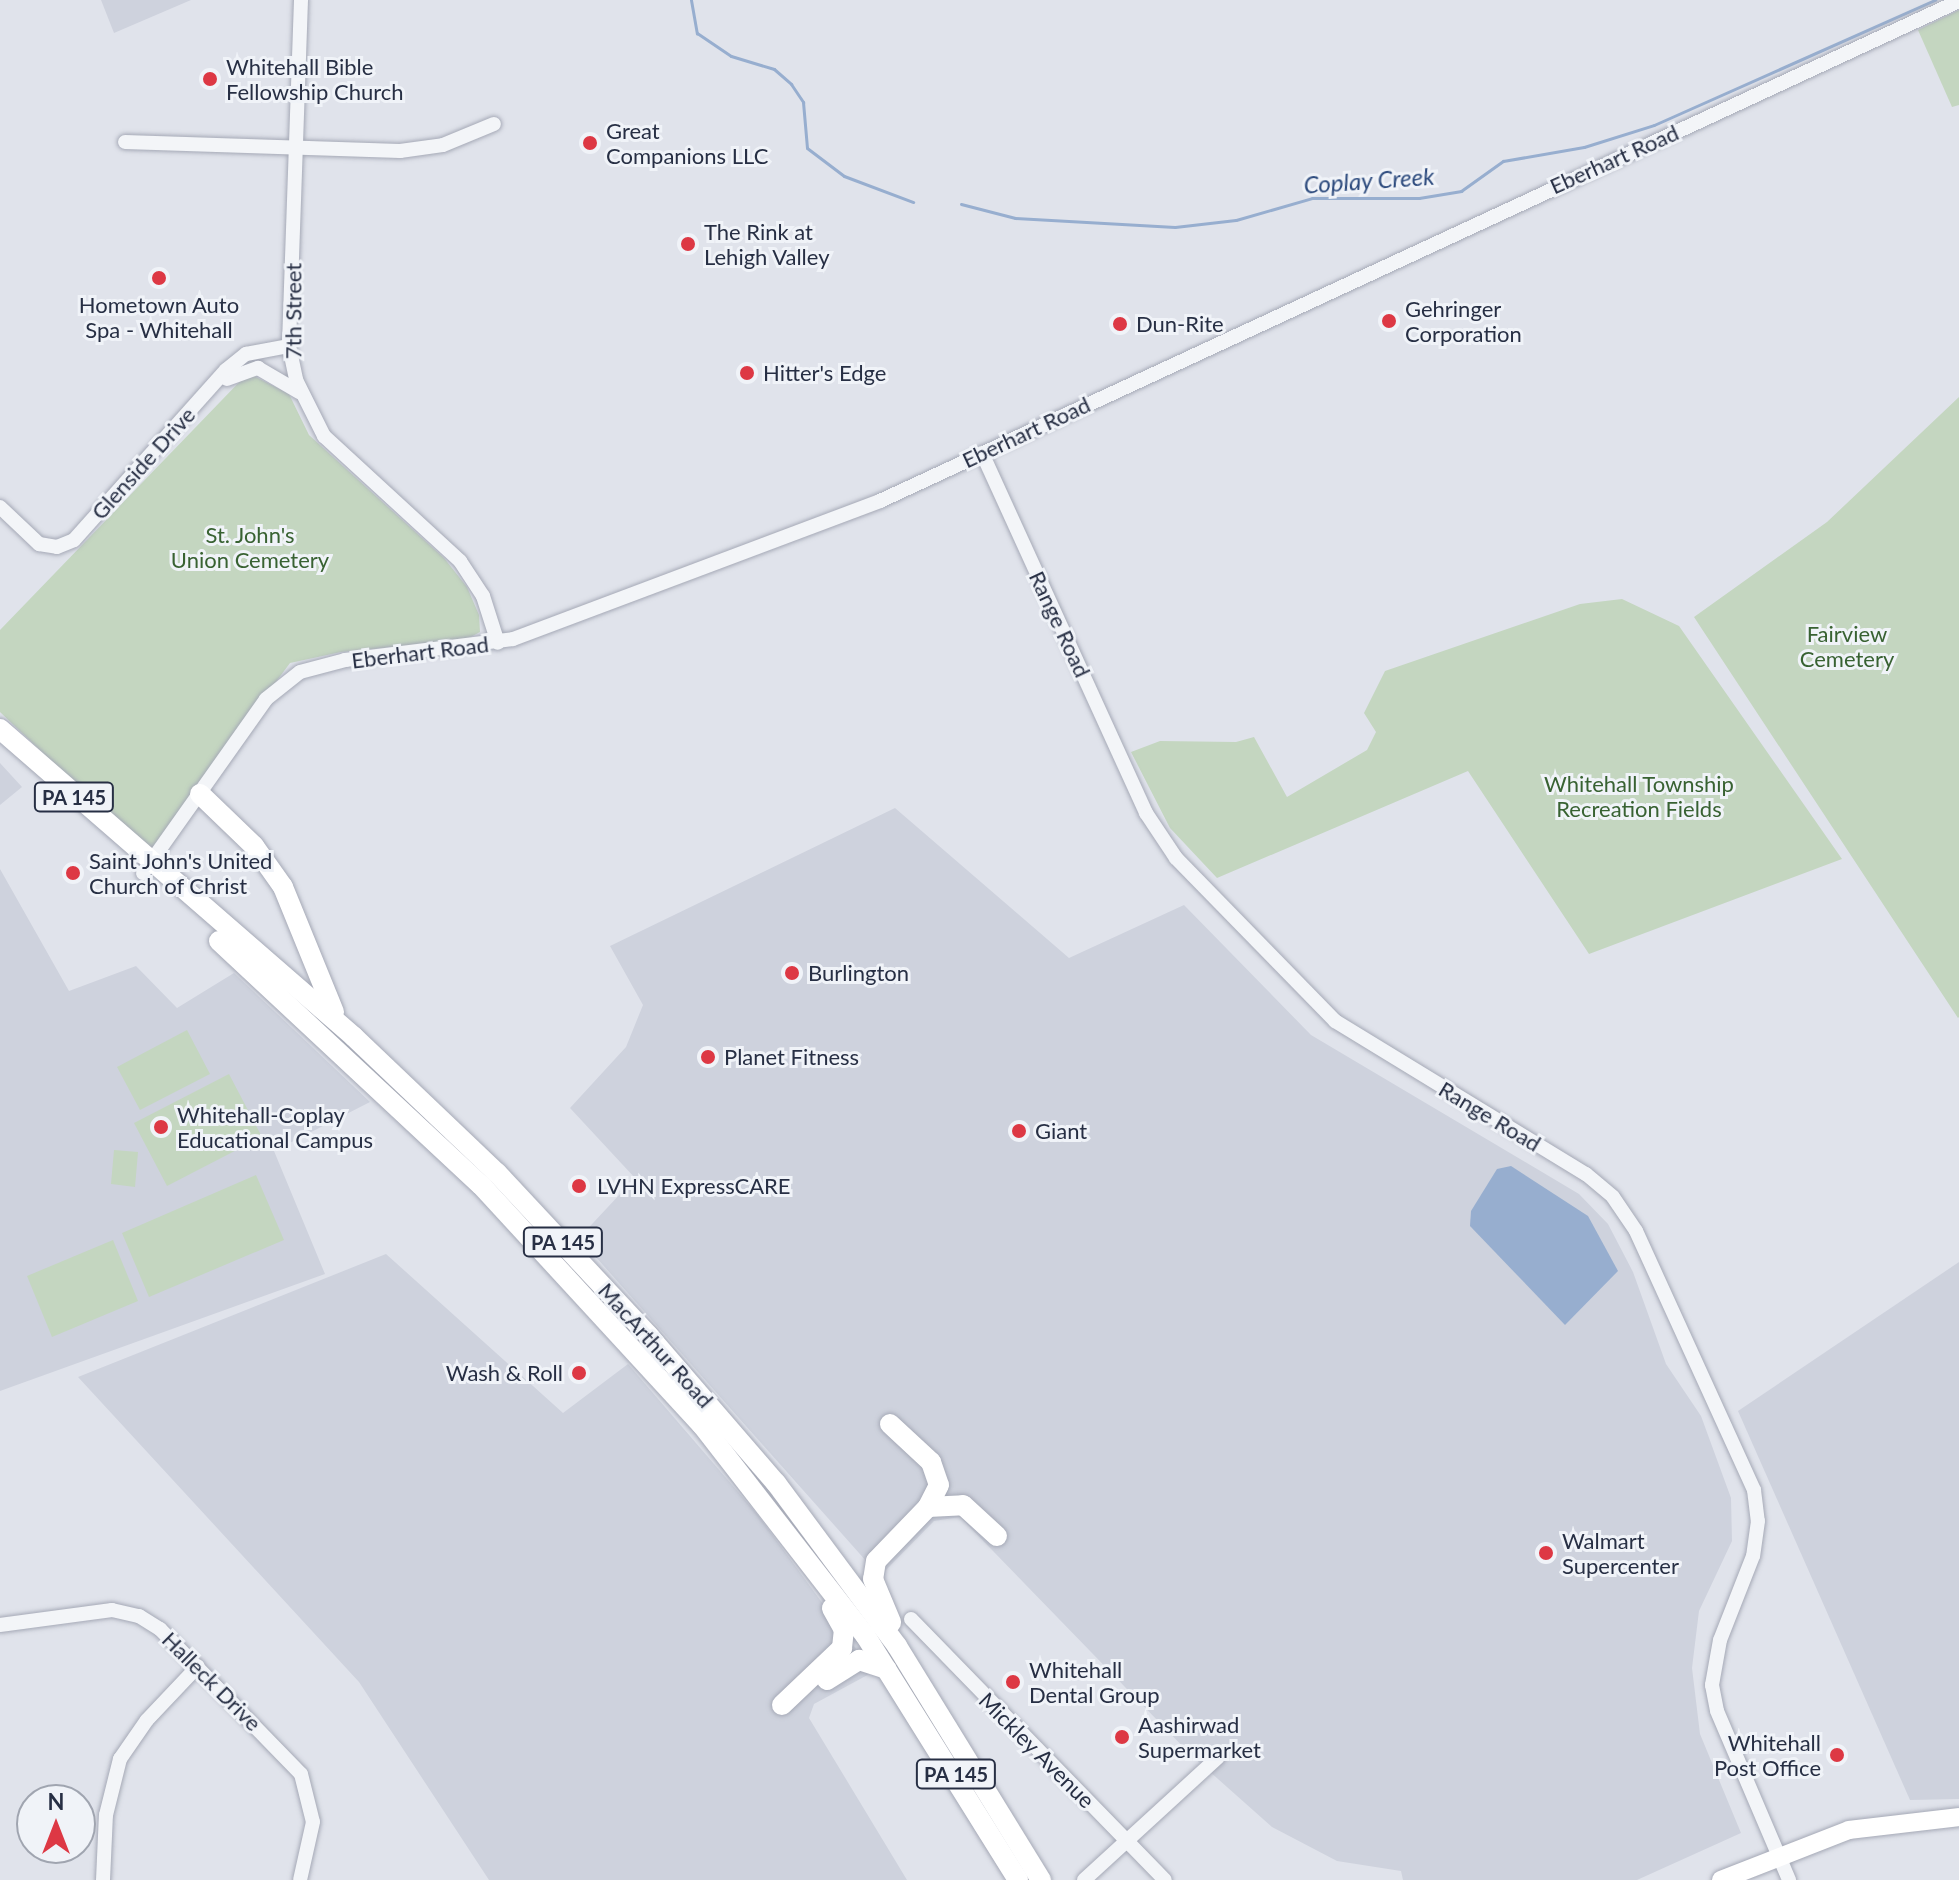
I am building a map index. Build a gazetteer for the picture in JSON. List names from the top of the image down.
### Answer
{
  "streets": {
    "highway": ["PA 145", "MacArthur Road"],
    "street": [
      "Eberhart Road",
      "7th Street",
      "Glenside Drive",
      "Range Road",
      "Halleck Drive",
      "Mickley Avenue"
    ]
  },
  "crossings": [
    ["Eberhart Road", "7th Street"],
    ["Eberhart Road", "Range Road"],
    ["Eberhart Road", "MacArthur Road"],
    ["7th Street", "Glenside Drive"]
  ],
  "water": ["Coplay Creek"],
  "parks": ["St. John's Union Cemetery", "Fairview Cemetery", "Whitehall Township Recreation Fields"],
  "places": [
    "Whitehall Bible Fellowship Church",
    "Great Companions LLC",
    "The Rink at Lehigh Valley",
    "Hometown Auto Spa - Whitehall",
    "Gehringer Corporation",
    "Dun-Rite",
    "Hitter's Edge",
    "Saint John's United Church of Christ",
    "Burlington",
    "Planet Fitness",
    "Whitehall-Coplay Educational Campus",
    "Giant",
    "LVHN ExpressCARE",
    "Wash & Roll",
    "Walmart Supercenter",
    "Whitehall Dental Group",
    "Aashirwad Supermarket",
    "Whitehall Post Office"
  ],
  "north": "top"
}
